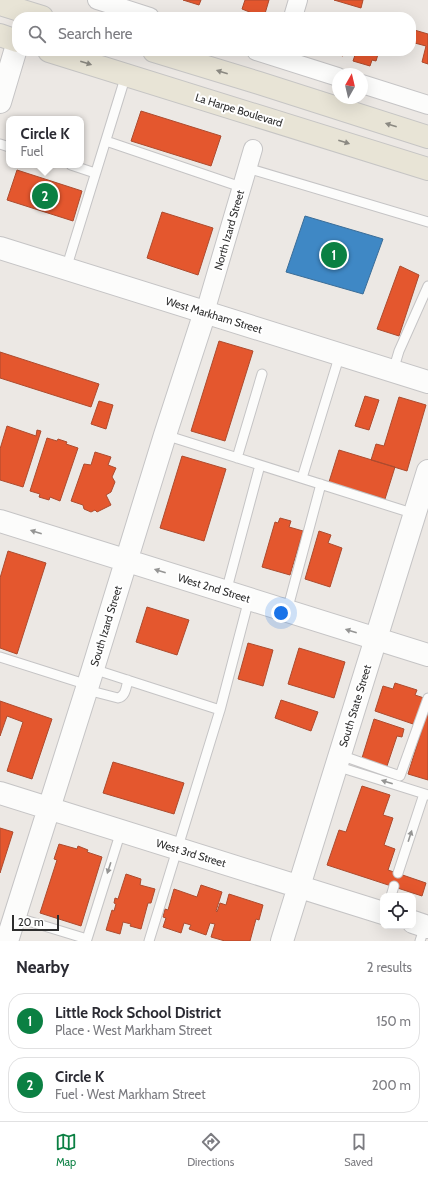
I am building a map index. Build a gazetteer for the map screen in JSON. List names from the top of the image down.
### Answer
{
  "streets": {
    "main road": ["La Harpe Boulevard"],
    "street": [
      "North Izard Street",
      "West Markham Street",
      "West 2nd Street",
      "South Izard Street",
      "South State Street",
      "West 3rd Street"
    ]
  },
  "crossings": [
    ["North Izard Street", "West Markham Street"],
    ["North Izard Street", "South Izard Street"],
    ["West Markham Street", "South Izard Street"],
    ["West 2nd Street", "South Izard Street"],
    ["West 2nd Street", "South State Street"],
    ["South Izard Street", "West 3rd Street"],
    ["South State Street", "West 3rd Street"]
  ],
  "one_way": ["West 2nd Street"],
  "scale_bar": "20 m",
  "north": "top",
  "page": {
    "search": "Search here",
    "popup": ["Circle K", "Fuel"],
    "pins": ["2", "1"],
    "scale": "20 m",
    "heading": ["Nearby", "2 results"],
    "list": [
      {
        "mark": "1",
        "name": "Little Rock School District",
        "note": "Place · West Markham Street",
        "value": "150 m"
      },
      {
        "mark": "2",
        "name": "Circle K",
        "note": "Fuel · West Markham Street",
        "value": "200 m"
      }
    ],
    "nav": ["Map", "Directions", "Saved"]
  }
}
